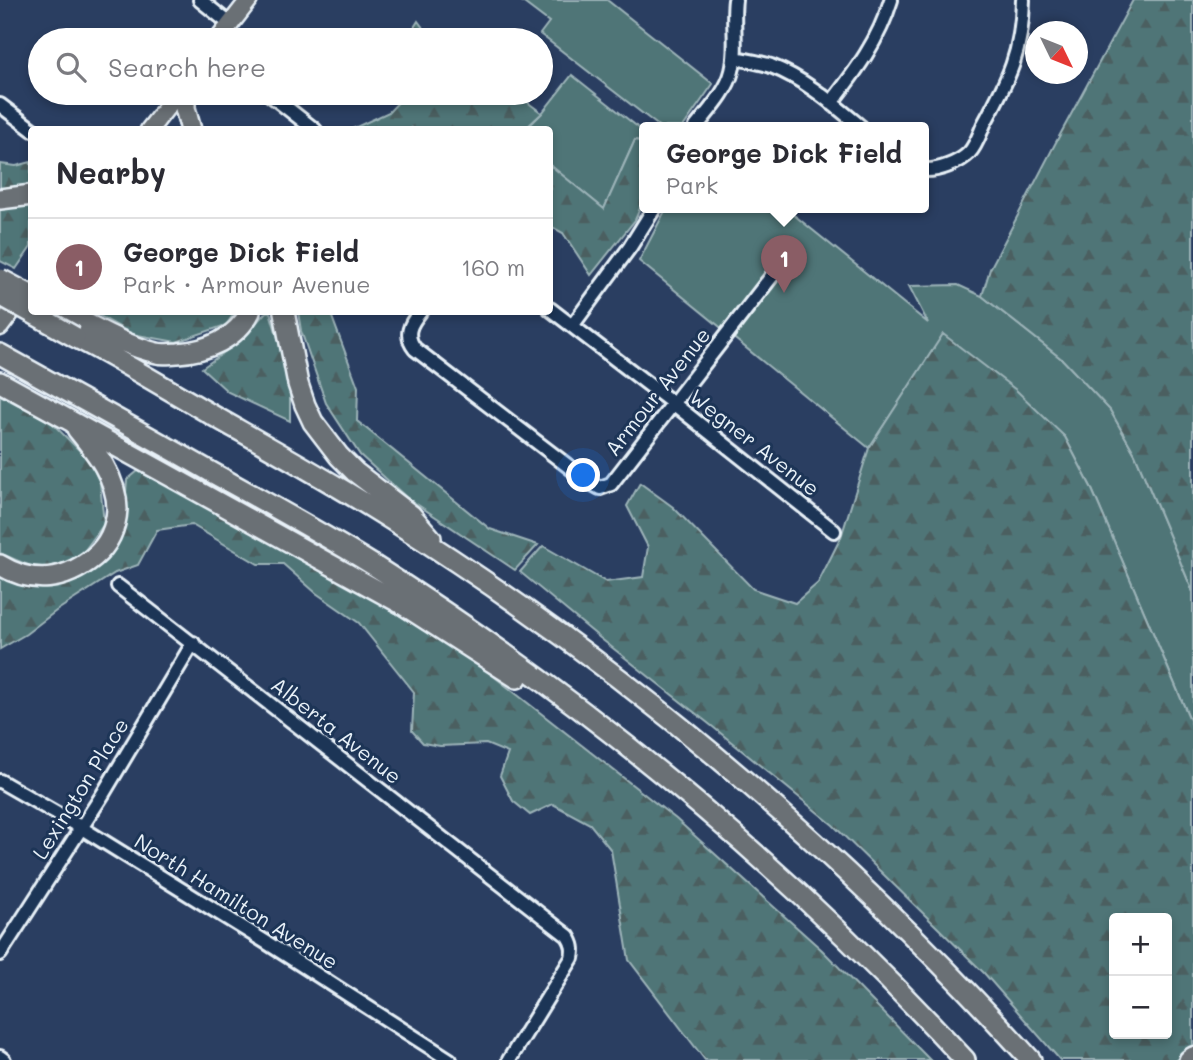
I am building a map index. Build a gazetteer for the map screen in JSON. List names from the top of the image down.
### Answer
{
  "streets": {
    "street": [
      "Armour Avenue",
      "Wegner Avenue",
      "Alberta Avenue",
      "Lexington Place",
      "North Hamilton Avenue"
    ]
  },
  "crossings": [
    ["Armour Avenue", "Wegner Avenue"],
    ["Alberta Avenue", "Lexington Place"],
    ["Lexington Place", "North Hamilton Avenue"]
  ],
  "north": "bottom right",
  "page": {
    "search": "Search here",
    "popup": ["George Dick Field", "Park"],
    "heading": "Nearby",
    "list": [
      {
        "mark": "1",
        "name": "George Dick Field",
        "note": "Park · Armour Avenue",
        "value": "160 m"
      }
    ],
    "pins": "1",
    "map_buttons": ["+", "−"]
  }
}
